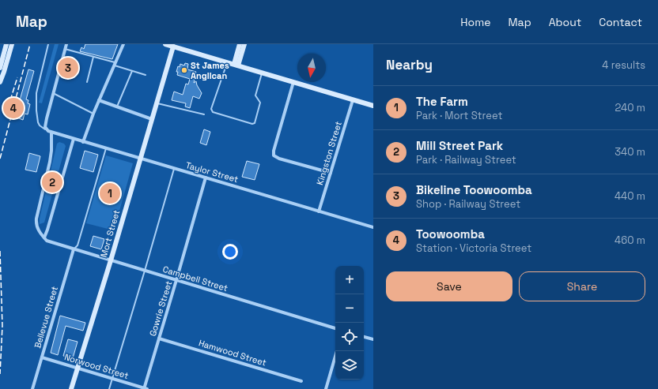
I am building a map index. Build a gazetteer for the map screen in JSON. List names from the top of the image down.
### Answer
{
  "streets": {
    "street": [
      "Kingston Street",
      "Taylor Street",
      "Mort Street",
      "Campbell Street",
      "Gowrie Street",
      "Bellevue Street",
      "Hamwood Street",
      "Norwood Street"
    ]
  },
  "crossings": [
    ["Kingston Street", "Taylor Street"],
    ["Taylor Street", "Mort Street"],
    ["Taylor Street", "Gowrie Street"],
    ["Mort Street", "Campbell Street"],
    ["Mort Street", "Norwood Street"],
    ["Campbell Street", "Gowrie Street"],
    ["Campbell Street", "Bellevue Street"],
    ["Gowrie Street", "Hamwood Street"],
    ["Gowrie Street", "Norwood Street"],
    ["Bellevue Street", "Norwood Street"]
  ],
  "places": ["St James Anglican"],
  "north": "bottom",
  "page": {
    "header": "Map",
    "nav": [
      "Home",
      "Map",
      "About",
      "Contact"
    ],
    "heading": ["Nearby", "4 results"],
    "pins": [
      "3",
      "4",
      "2",
      "1"
    ],
    "list": [
      {
        "mark": "1",
        "name": "The Farm",
        "note": "Park · Mort Street",
        "value": "240 m"
      },
      {
        "mark": "2",
        "name": "Mill Street Park",
        "note": "Park · Railway Street",
        "value": "340 m"
      },
      {
        "mark": "3",
        "name": "Bikeline Toowoomba",
        "note": "Shop · Railway Street",
        "value": "440 m"
      },
      {
        "mark": "4",
        "name": "Toowoomba",
        "note": "Station · Victoria Street",
        "value": "460 m"
      }
    ],
    "buttons": ["Save", "Share"],
    "map_buttons": ["+", "−"]
  }
}
